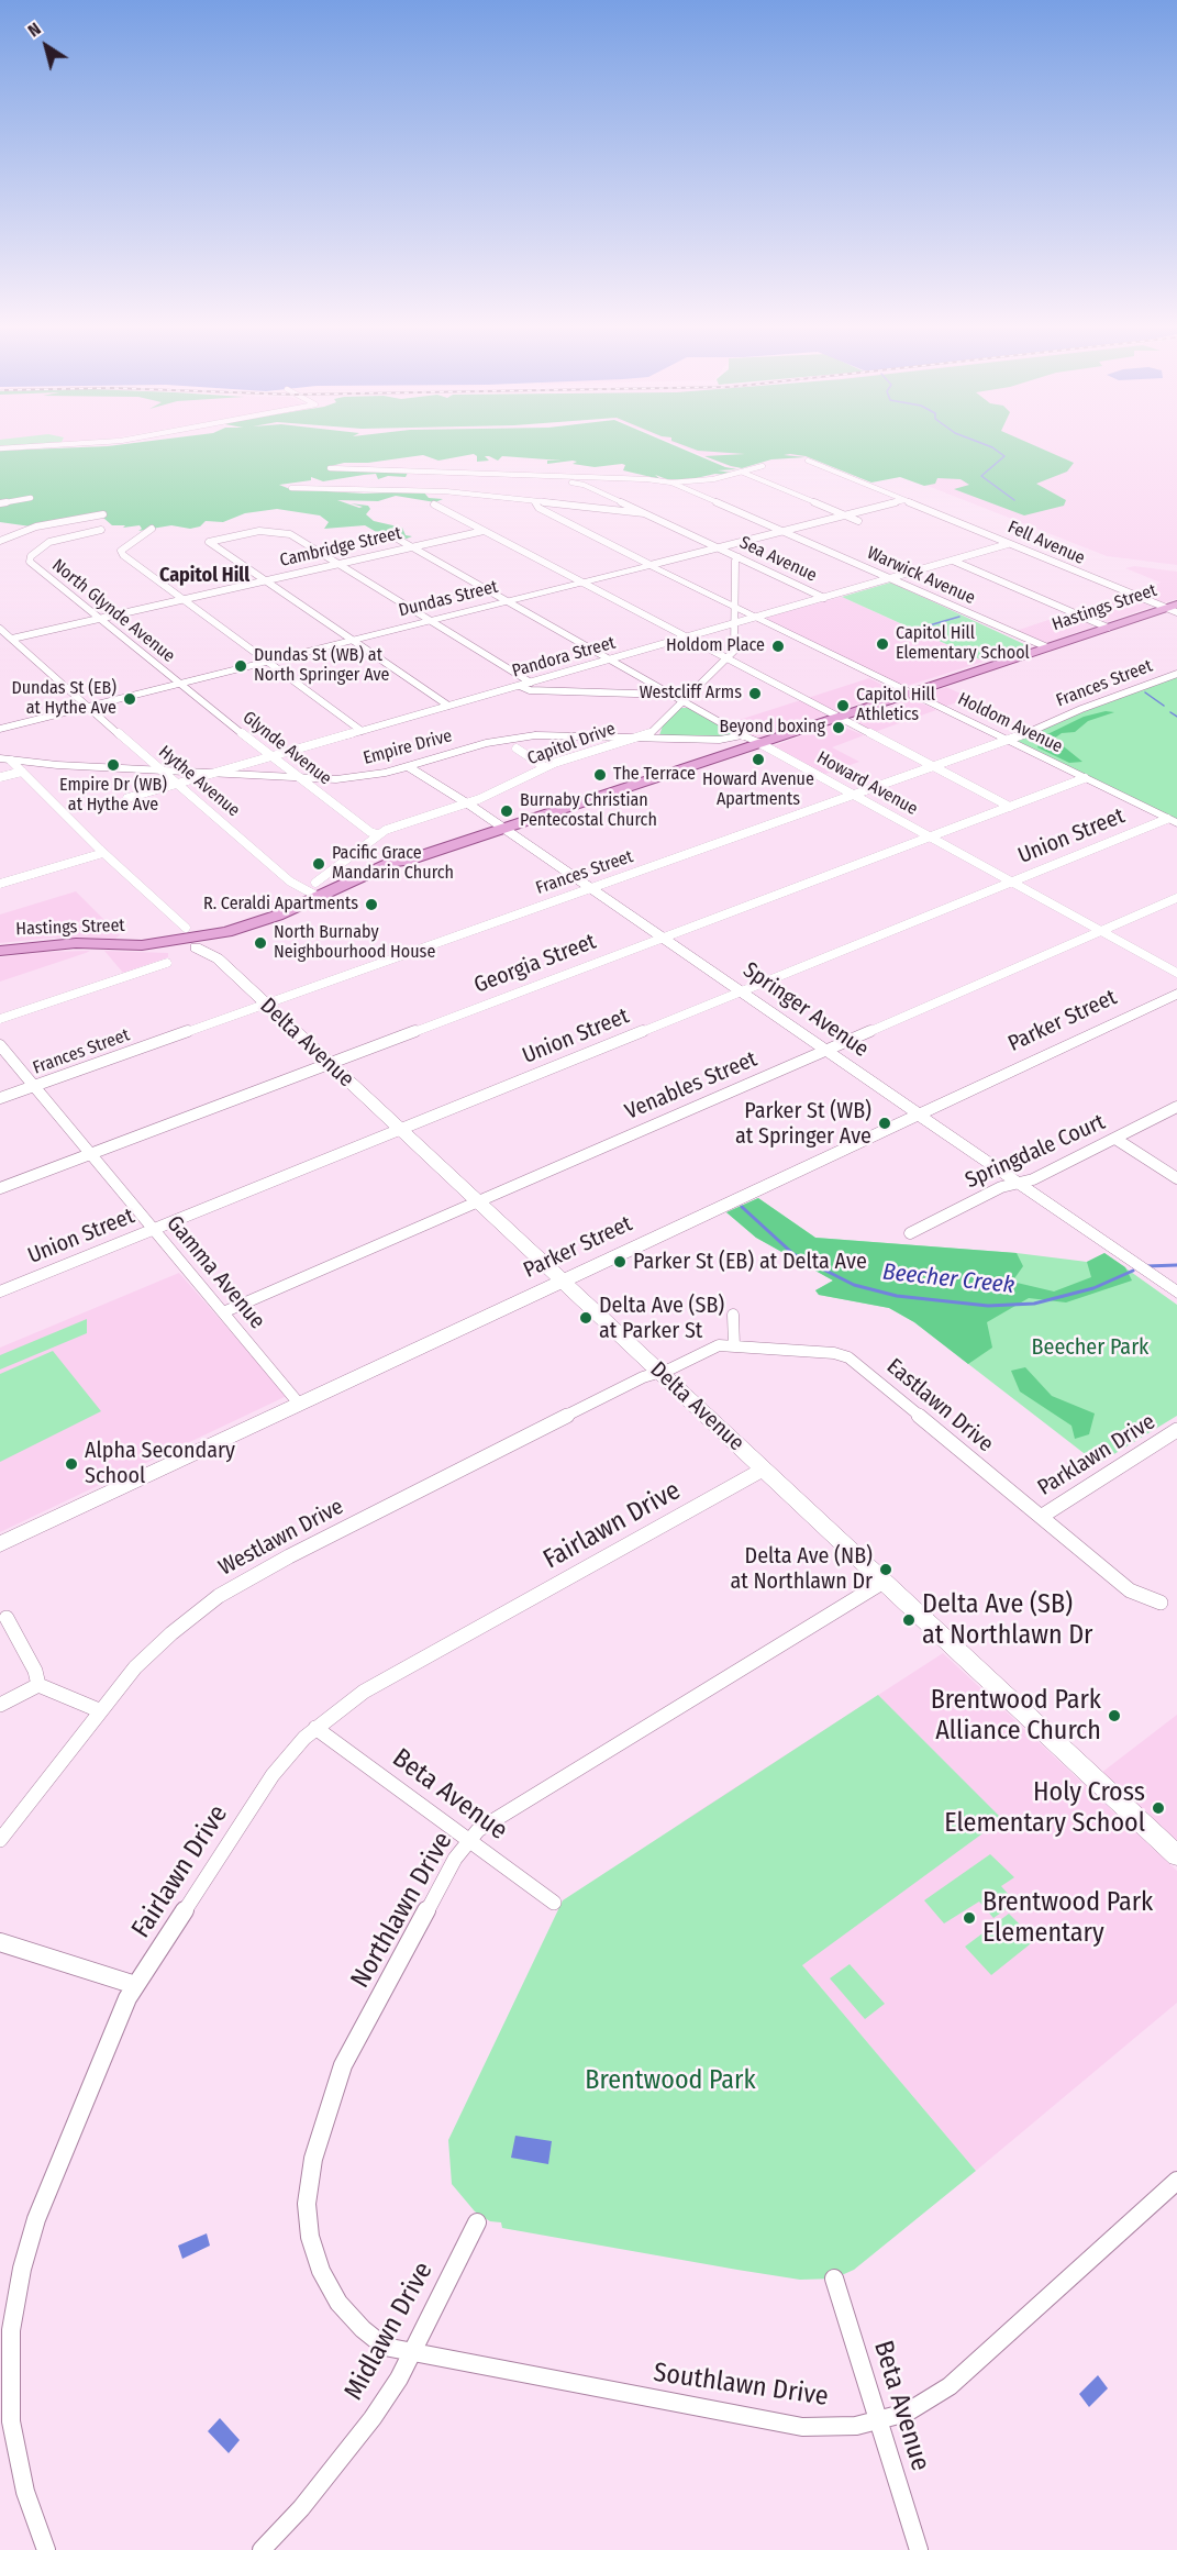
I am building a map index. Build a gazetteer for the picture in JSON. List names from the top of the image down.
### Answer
{
  "streets": {
    "main road": ["Hastings Street"],
    "street": [
      "Fell Avenue",
      "Cambridge Street",
      "Sea Avenue",
      "Warwick Avenue",
      "Dundas Street",
      "North Glynde Avenue",
      "Pandora Street",
      "Frances Street",
      "Holdom Avenue",
      "Capitol Drive",
      "Empire Drive",
      "Glynde Avenue",
      "Hythe Avenue",
      "Howard Avenue",
      "Union Street",
      "Georgia Street",
      "Springer Avenue",
      "Parker Street",
      "Delta Avenue",
      "Venables Street",
      "Springdale Court",
      "Gamma Avenue",
      "Eastlawn Drive",
      "Parklawn Drive",
      "Fairlawn Drive",
      "Westlawn Drive",
      "Beta Avenue",
      "Northlawn Drive",
      "Midlawn Drive",
      "Southlawn Drive"
    ]
  },
  "crossings": [
    ["Fell Avenue", "Dundas Street"],
    ["Fell Avenue", "Hastings Street"],
    ["Fell Avenue", "Pandora Street"],
    ["Cambridge Street", "North Glynde Avenue"],
    ["Cambridge Street", "Hythe Avenue"],
    ["Cambridge Street", "Howard Avenue"],
    ["Sea Avenue", "Dundas Street"],
    ["Sea Avenue", "Pandora Street"],
    ["Warwick Avenue", "Dundas Street"],
    ["Warwick Avenue", "Hastings Street"],
    ["Warwick Avenue", "Pandora Street"],
    ["Dundas Street", "North Glynde Avenue"],
    ["Dundas Street", "Holdom Avenue"],
    ["Dundas Street", "Glynde Avenue"],
    ["Dundas Street", "Hythe Avenue"],
    ["Dundas Street", "Howard Avenue"],
    ["Hastings Street", "Holdom Avenue"],
    ["Hastings Street", "Capitol Drive"],
    ["Hastings Street", "Hythe Avenue"],
    ["Hastings Street", "Howard Avenue"],
    ["Hastings Street", "Springer Avenue"],
    ["Hastings Street", "Delta Avenue"],
    ["North Glynde Avenue", "Glynde Avenue"],
    ["Pandora Street", "Holdom Avenue"],
    ["Pandora Street", "Empire Drive"],
    ["Pandora Street", "Glynde Avenue"],
    ["Pandora Street", "Hythe Avenue"],
    ["Pandora Street", "Howard Avenue"],
    ["Frances Street", "Holdom Avenue"],
    ["Frances Street", "Howard Avenue"],
    ["Frances Street", "Springer Avenue"],
    ["Frances Street", "Delta Avenue"],
    ["Frances Street", "Gamma Avenue"],
    ["Holdom Avenue", "Union Street"],
    ["Holdom Avenue", "Georgia Street"],
    ["Capitol Drive", "Empire Drive"],
    ["Capitol Drive", "Glynde Avenue"],
    ["Capitol Drive", "Hythe Avenue"],
    ["Capitol Drive", "Howard Avenue"],
    ["Capitol Drive", "Springer Avenue"],
    ["Empire Drive", "Glynde Avenue"],
    ["Empire Drive", "Hythe Avenue"],
    ["Empire Drive", "Howard Avenue"],
    ["Empire Drive", "Springer Avenue"],
    ["Howard Avenue", "Union Street"],
    ["Howard Avenue", "Georgia Street"],
    ["Howard Avenue", "Venables Street"],
    ["Union Street", "Springer Avenue"],
    ["Union Street", "Delta Avenue"],
    ["Union Street", "Gamma Avenue"],
    ["Georgia Street", "Springer Avenue"],
    ["Georgia Street", "Delta Avenue"],
    ["Georgia Street", "Gamma Avenue"],
    ["Springer Avenue", "Parker Street"],
    ["Springer Avenue", "Venables Street"],
    ["Springer Avenue", "Springdale Court"],
    ["Parker Street", "Delta Avenue"],
    ["Parker Street", "Gamma Avenue"],
    ["Delta Avenue", "Venables Street"],
    ["Delta Avenue", "Eastlawn Drive"],
    ["Delta Avenue", "Fairlawn Drive"],
    ["Delta Avenue", "Westlawn Drive"],
    ["Delta Avenue", "Northlawn Drive"],
    ["Venables Street", "Gamma Avenue"],
    ["Eastlawn Drive", "Parklawn Drive"],
    ["Eastlawn Drive", "Westlawn Drive"],
    ["Fairlawn Drive", "Beta Avenue"],
    ["Beta Avenue", "Northlawn Drive"],
    ["Beta Avenue", "Southlawn Drive"],
    ["Northlawn Drive", "Midlawn Drive"],
    ["Northlawn Drive", "Southlawn Drive"],
    ["Midlawn Drive", "Southlawn Drive"]
  ],
  "districts": ["Capitol Hill"],
  "water": ["Beecher Creek"],
  "parks": ["Beecher Park", "Brentwood Park"],
  "places": [
    "Capitol Hill Elementary School",
    "Holdom Place",
    "Dundas St (WB) at North Springer Ave",
    "Westcliff Arms",
    "Dundas St (EB) at Hythe Ave",
    "Capitol Hill Athletics",
    "Beyond boxing",
    "Howard Avenue Apartments",
    "Empire Dr (WB) at Hythe Ave",
    "The Terrace",
    "Burnaby Christian Pentecostal Church",
    "Pacific Grace Mandarin Church",
    "R. Ceraldi Apartments",
    "North Burnaby Neighbourhood House",
    "Parker St (WB) at Springer Ave",
    "Parker St (EB) at Delta Ave",
    "Delta Ave (SB) at Parker St",
    "Alpha Secondary School",
    "Delta Ave (NB) at Northlawn Dr",
    "Delta Ave (SB) at Northlawn Dr",
    "Brentwood Park Alliance Church",
    "Holy Cross Elementary School",
    "Brentwood Park Elementary"
  ],
  "north": "top left"
}
